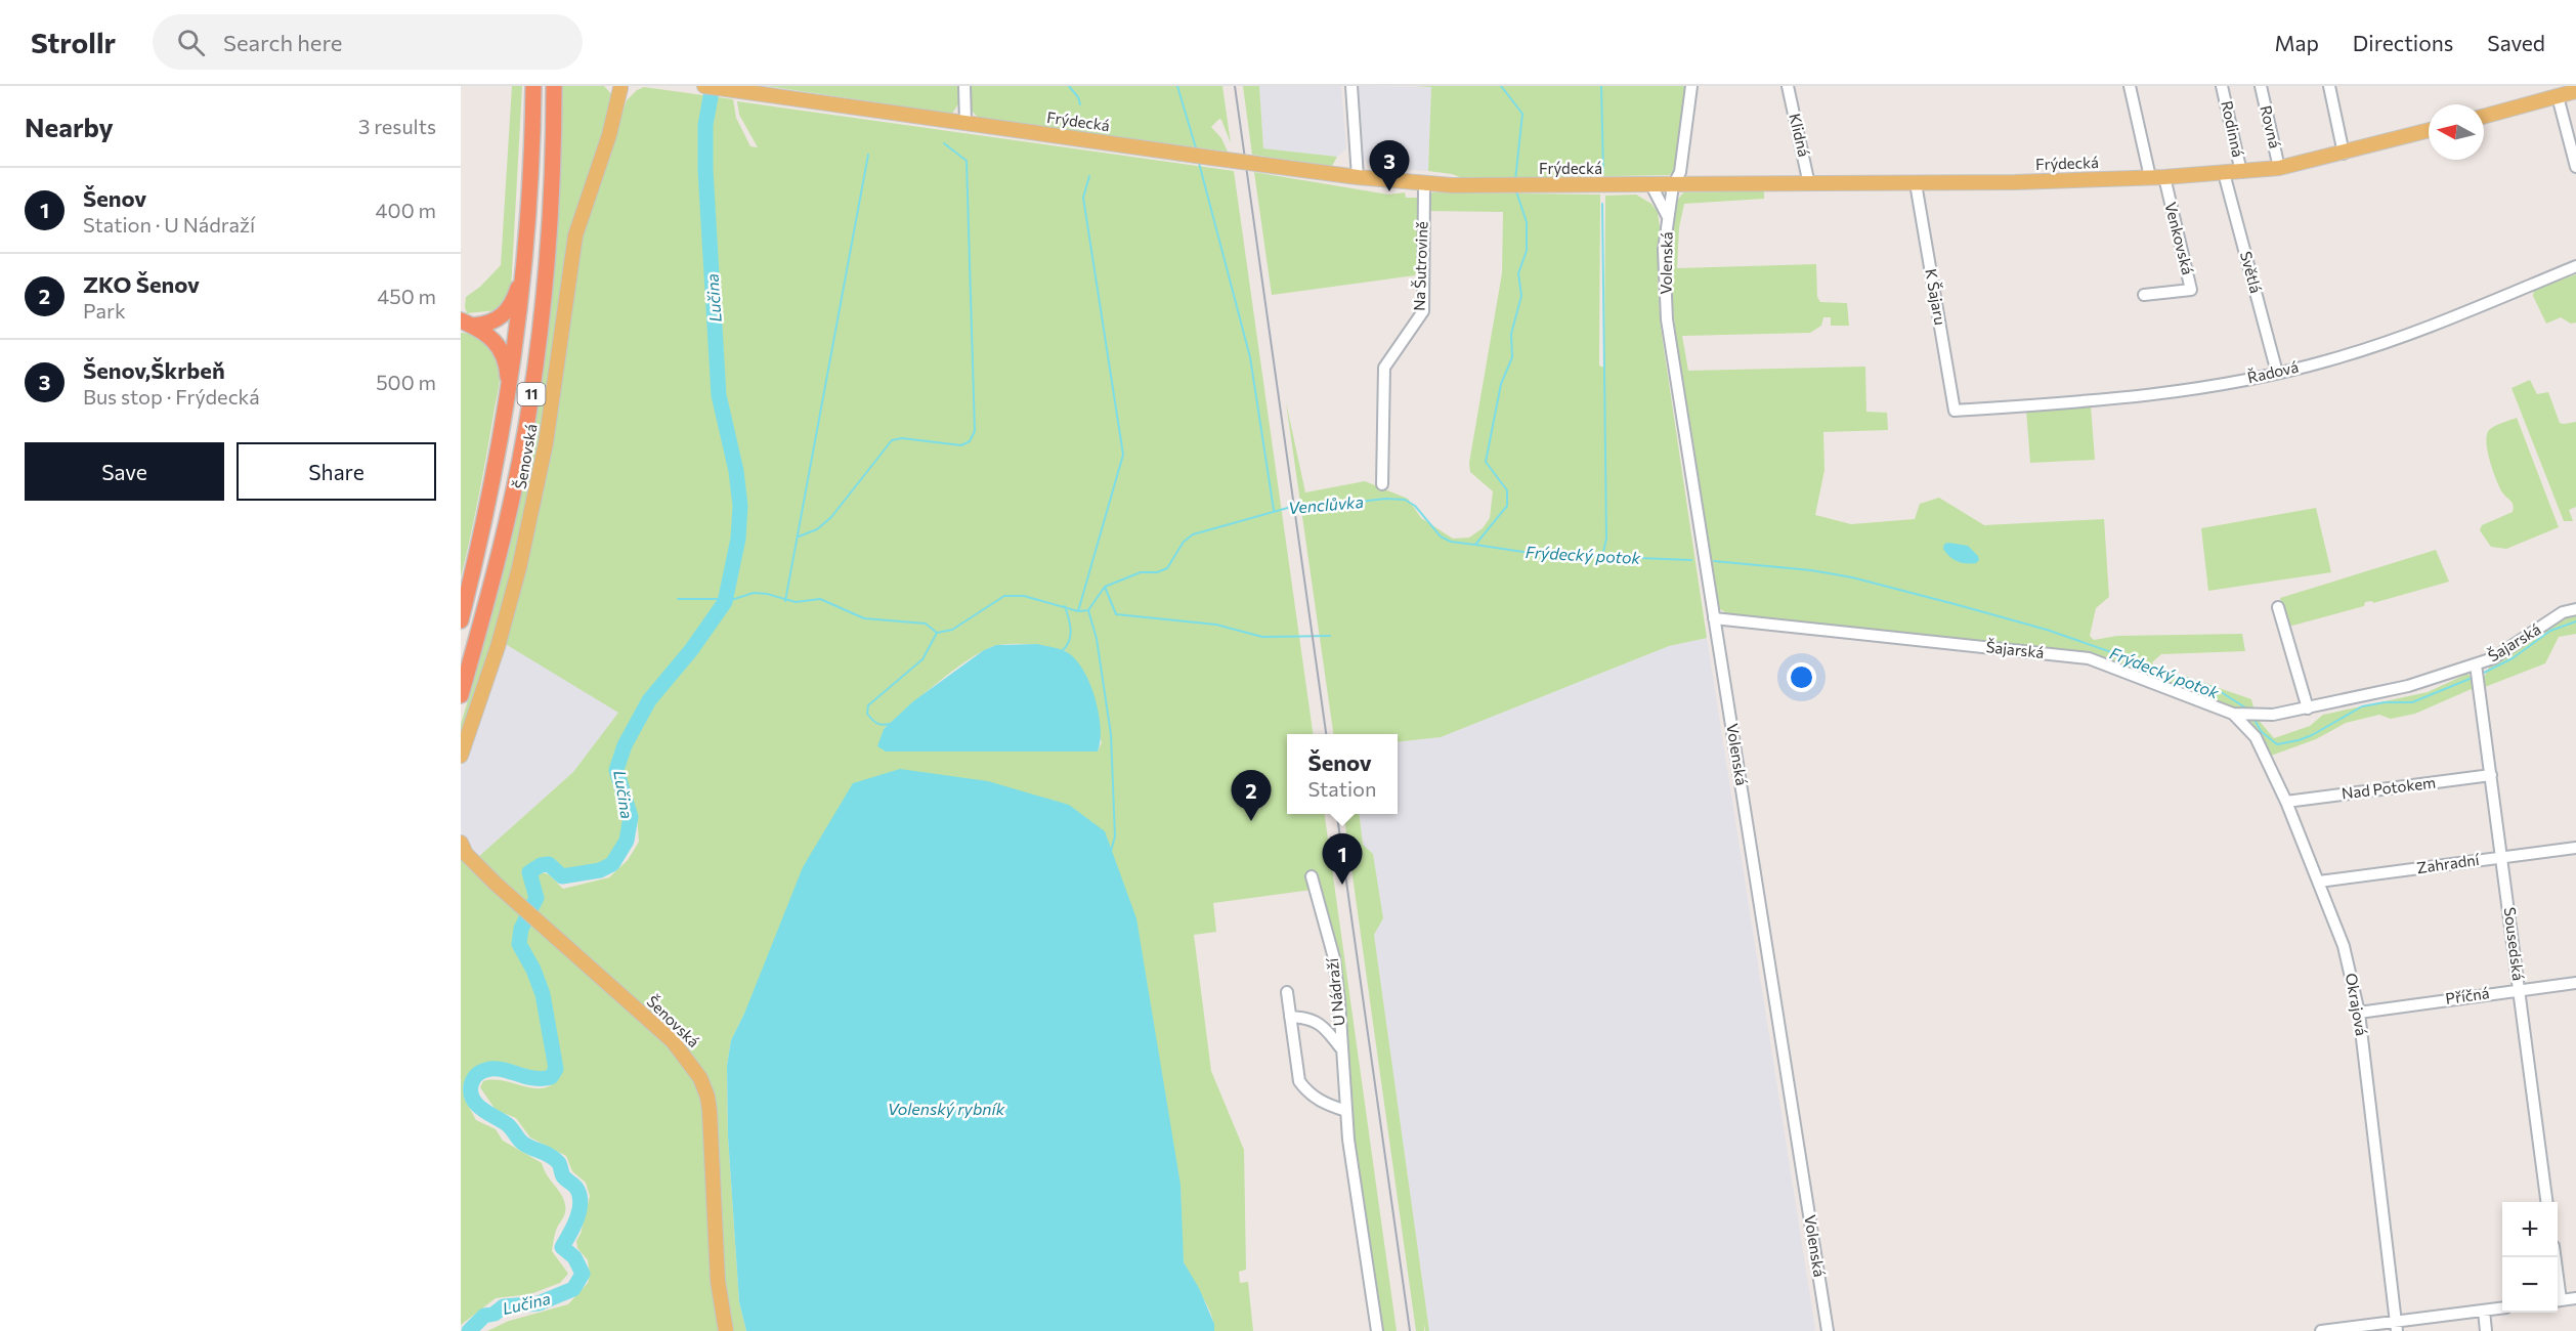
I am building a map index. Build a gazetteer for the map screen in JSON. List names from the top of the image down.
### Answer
{
  "streets": {
    "highway": ["11"],
    "main road": ["Frýdecká", "Šenovská"],
    "street": [
      "Rovná",
      "Rodinná",
      "Klidná",
      "Venkovská",
      "Volenská",
      "Na Šutrovině",
      "Světlá",
      "K Šajaru",
      "Řadová",
      "Šajarská",
      "Nad Potokem",
      "Zahradní",
      "Sousedská",
      "U Nádraží",
      "Příčná",
      "Okrajová"
    ]
  },
  "crossings": [
    ["Frýdecká", "Rovná"],
    ["Frýdecká", "Rodinná"],
    ["Frýdecká", "Klidná"],
    ["Frýdecká", "Venkovská"],
    ["Frýdecká", "Volenská"],
    ["Frýdecká", "Na Šutrovině"],
    ["Frýdecká", "Světlá"],
    ["Frýdecká", "K Šajaru"],
    ["Volenská", "Šajarská"],
    ["Světlá", "Řadová"],
    ["K Šajaru", "Řadová"],
    ["Šajarská", "Sousedská"],
    ["Šajarská", "Okrajová"],
    ["Nad Potokem", "Sousedská"],
    ["Nad Potokem", "Okrajová"],
    ["Zahradní", "Sousedská"],
    ["Zahradní", "Okrajová"],
    ["Sousedská", "Příčná"],
    ["Příčná", "Okrajová"]
  ],
  "water": [
    "Lučina",
    "Venclůvka",
    "Frýdecký potok",
    "Volenský rybník"
  ],
  "north": "left",
  "page": {
    "header": "Strollr",
    "search": "Search here",
    "nav": ["Map", "Directions", "Saved"],
    "heading": ["Nearby", "3 results"],
    "pins": ["3", "2", "1"],
    "list": [
      {
        "mark": "1",
        "name": "Šenov",
        "note": "Station · U Nádraží",
        "value": "400 m"
      },
      {
        "mark": "2",
        "name": "ZKO Šenov",
        "note": "Park",
        "value": "450 m"
      },
      {
        "mark": "3",
        "name": "Šenov,Škrbeň",
        "note": "Bus stop · Frýdecká",
        "value": "500 m"
      }
    ],
    "buttons": ["Save", "Share"],
    "popup": ["Šenov", "Station"],
    "map_buttons": ["+", "−"]
  }
}
